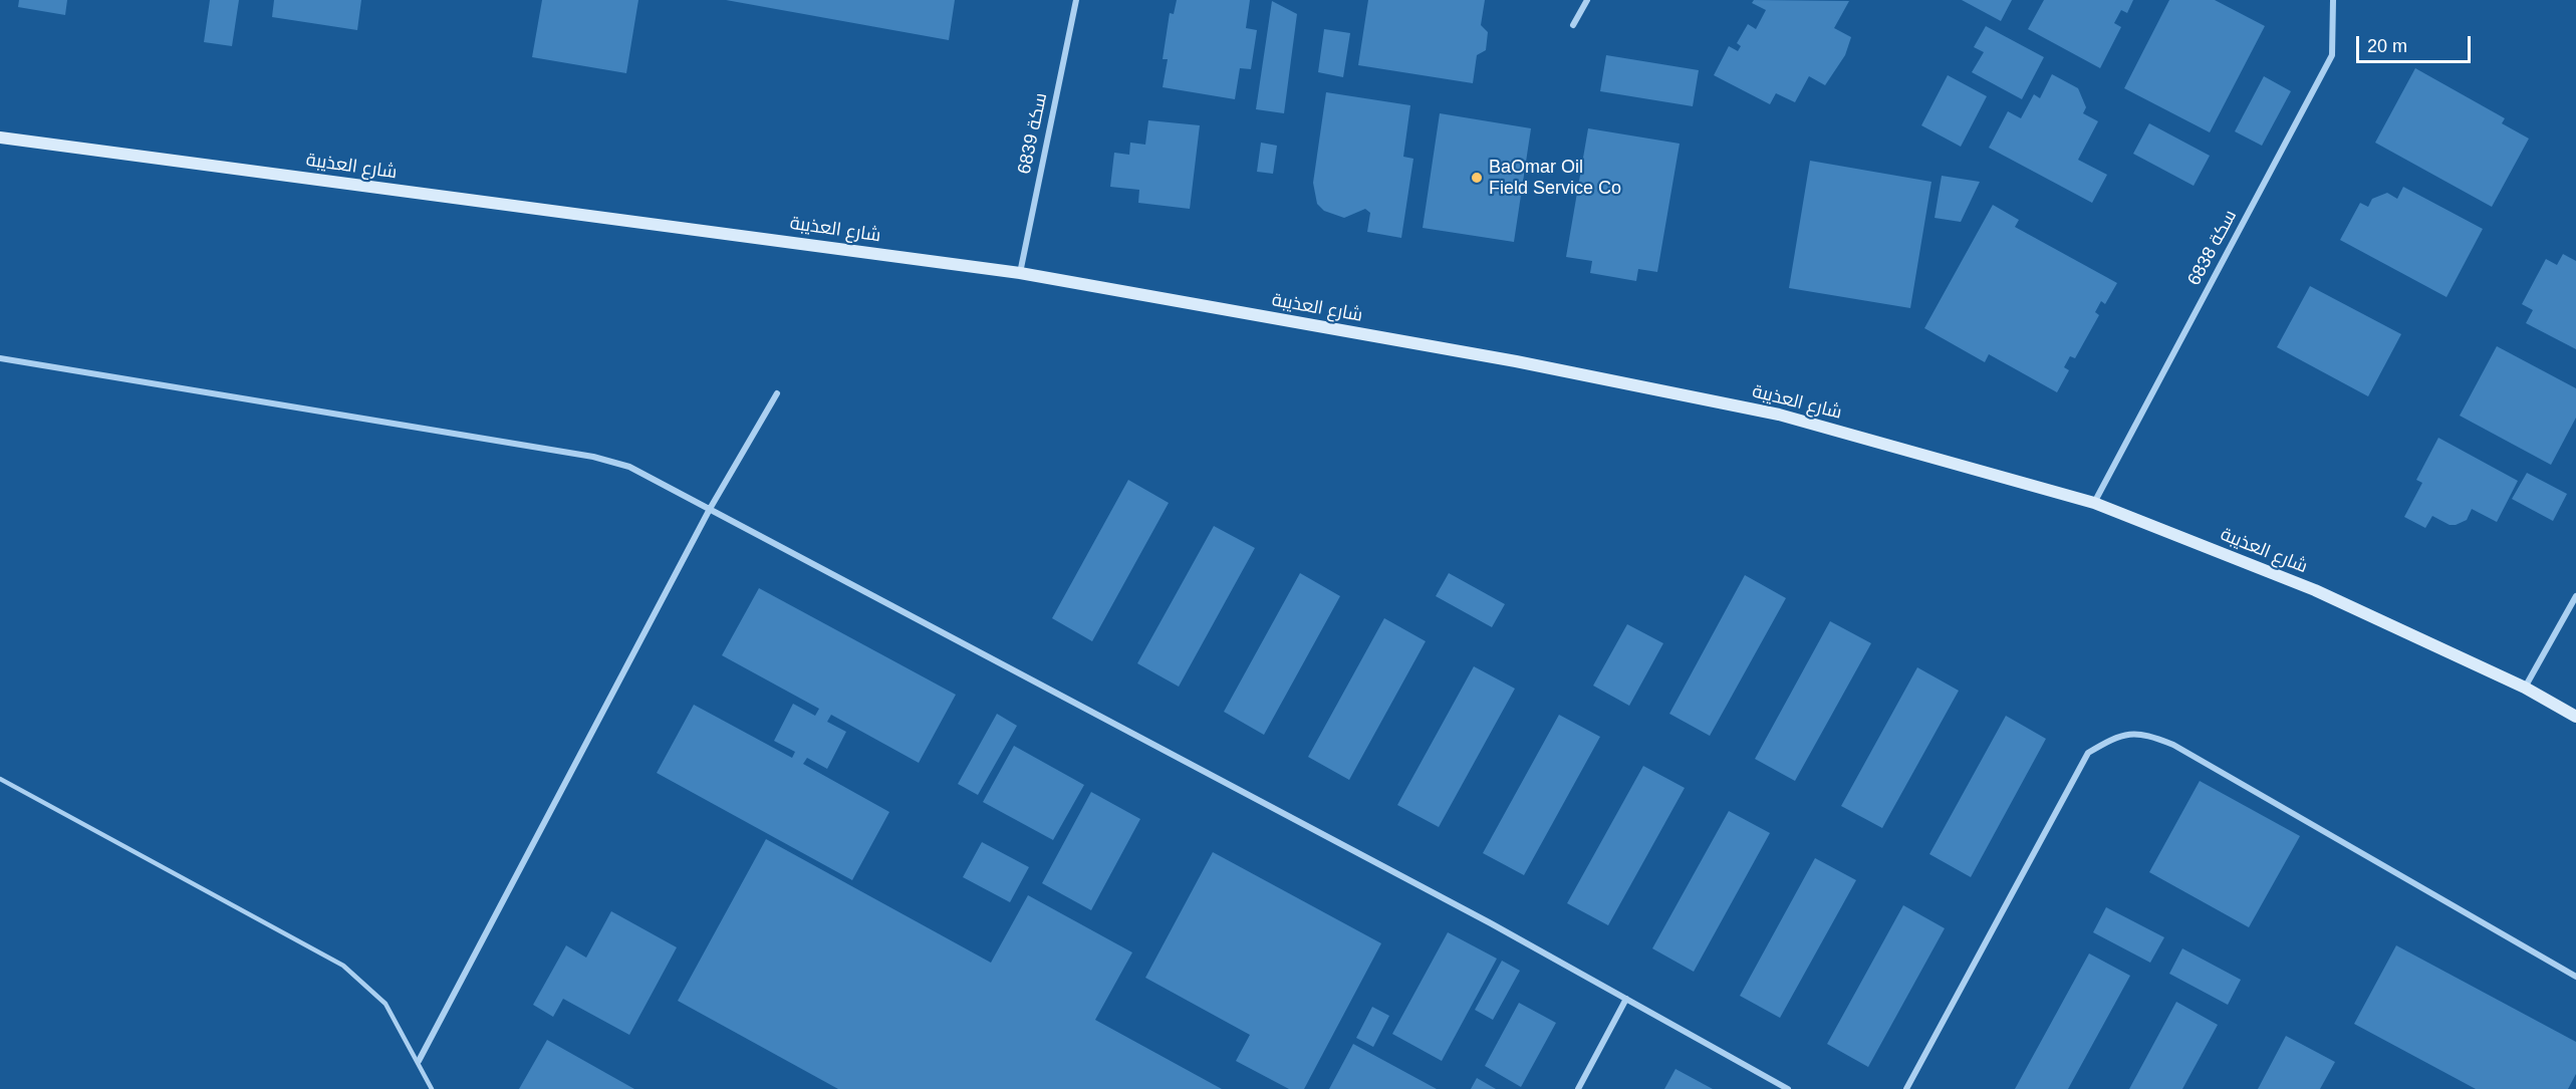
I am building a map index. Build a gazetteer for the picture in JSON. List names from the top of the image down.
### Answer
{
  "streets": {
    "street": ["سكة 6839", "شارع العذيبة", "سكة 6838"]
  },
  "crossings": [
    ["سكة 6839", "شارع العذيبة"],
    ["شارع العذيبة", "سكة 6838"]
  ],
  "places": ["BaOmar Oil Field Service Co"],
  "scale_bar": "20 m"
}
